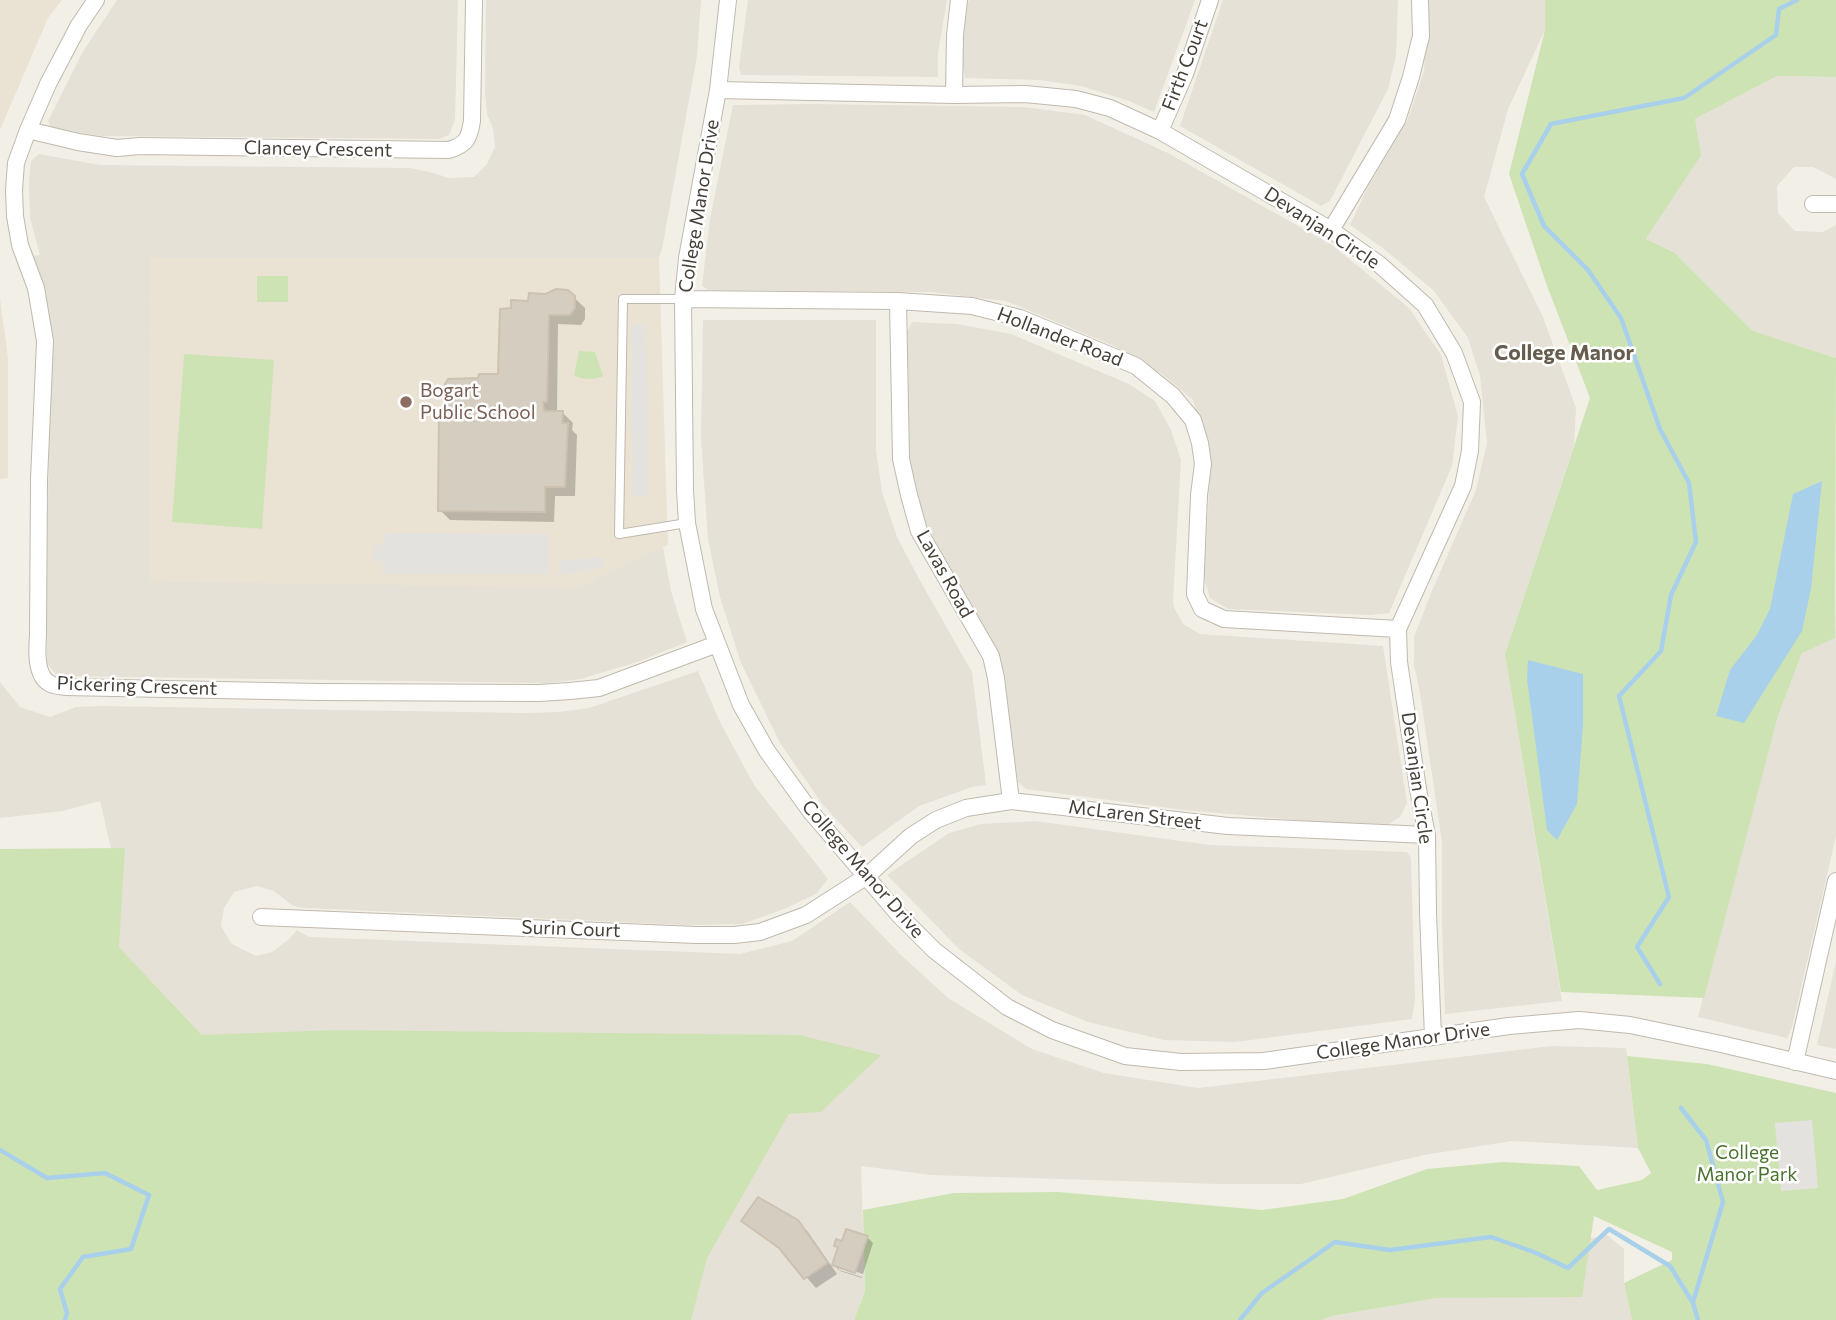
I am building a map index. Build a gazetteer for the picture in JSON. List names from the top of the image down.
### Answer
{
  "streets": {
    "street": [
      "Firth Court",
      "Clancey Crescent",
      "College Manor Drive",
      "Devanjan Circle",
      "Hollander Road",
      "Lavas Road",
      "Pickering Crescent",
      "McLaren Street",
      "Surin Court"
    ]
  },
  "crossings": [
    ["Firth Court", "Devanjan Circle"],
    ["Clancey Crescent", "Pickering Crescent"],
    ["College Manor Drive", "Devanjan Circle"],
    ["College Manor Drive", "Hollander Road"],
    ["College Manor Drive", "Pickering Crescent"],
    ["College Manor Drive", "McLaren Street"],
    ["College Manor Drive", "Surin Court"],
    ["Devanjan Circle", "Hollander Road"],
    ["Devanjan Circle", "McLaren Street"],
    ["Hollander Road", "Lavas Road"],
    ["Lavas Road", "McLaren Street"],
    ["McLaren Street", "Surin Court"]
  ],
  "districts": ["College Manor"],
  "parks": ["College Manor Park"],
  "places": ["Bogart Public School"]
}
